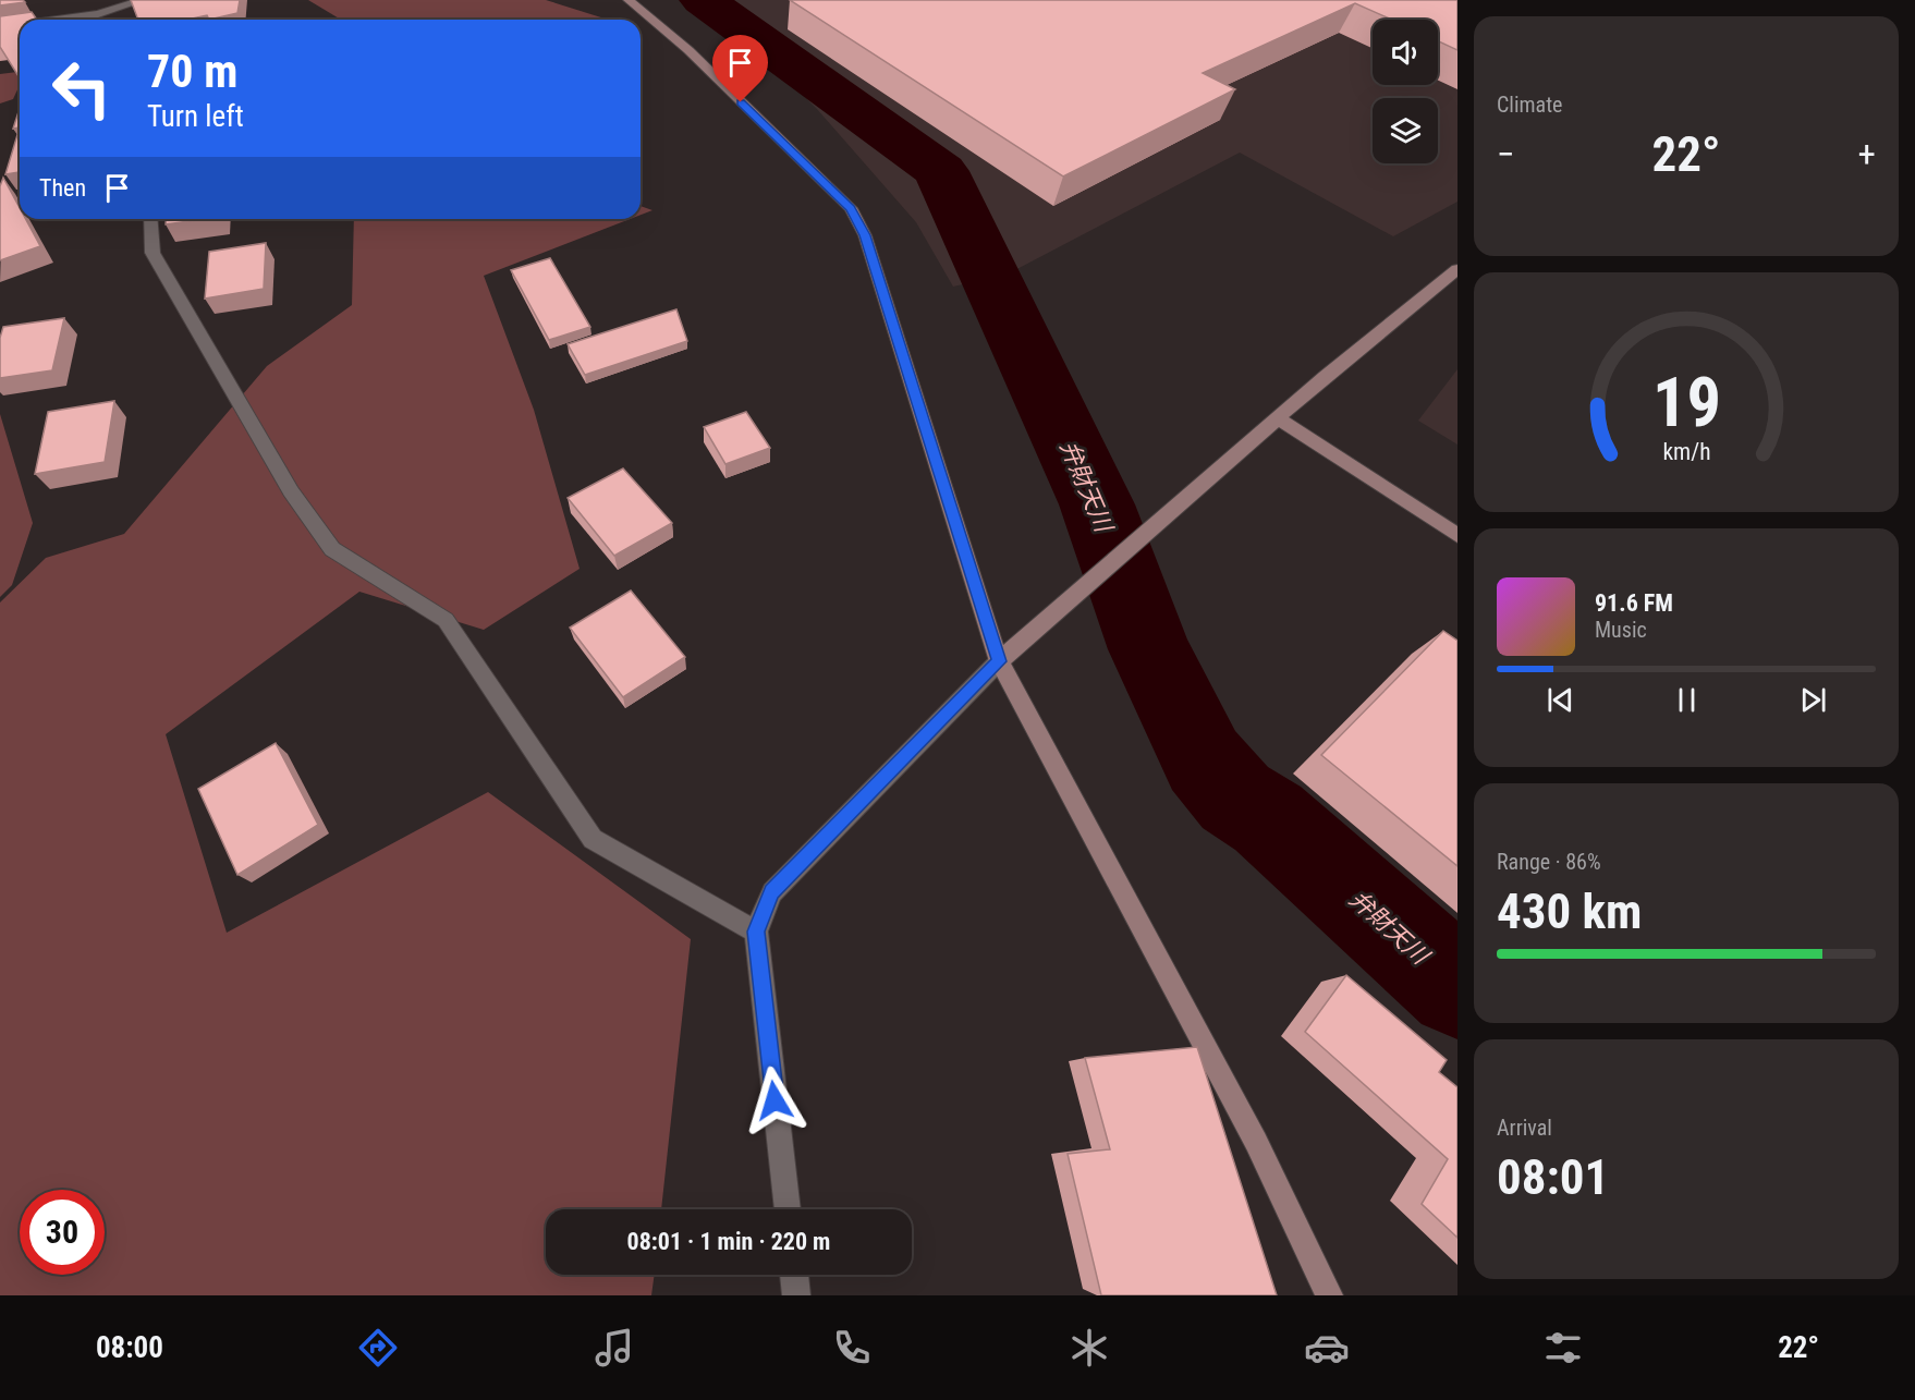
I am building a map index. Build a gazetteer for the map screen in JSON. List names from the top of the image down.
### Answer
{
  "water": ["弁財天川"],
  "page": {
    "tile": [
      "Climate",
      ["Range · 86%", "430 km"],
      ["Arrival", "08:01"]
    ],
    "turn": ["70 m", "Turn left"],
    "heat": ["−", "22°", "+"],
    "then": "Then",
    "song": ["91.6 FM", "Music"],
    "limit": "30",
    "trip": "08:01 · 1 min · 220 m",
    "tabs": ["08:00", "22°"],
    "gauge": ["19", "km/h"]
  }
}
